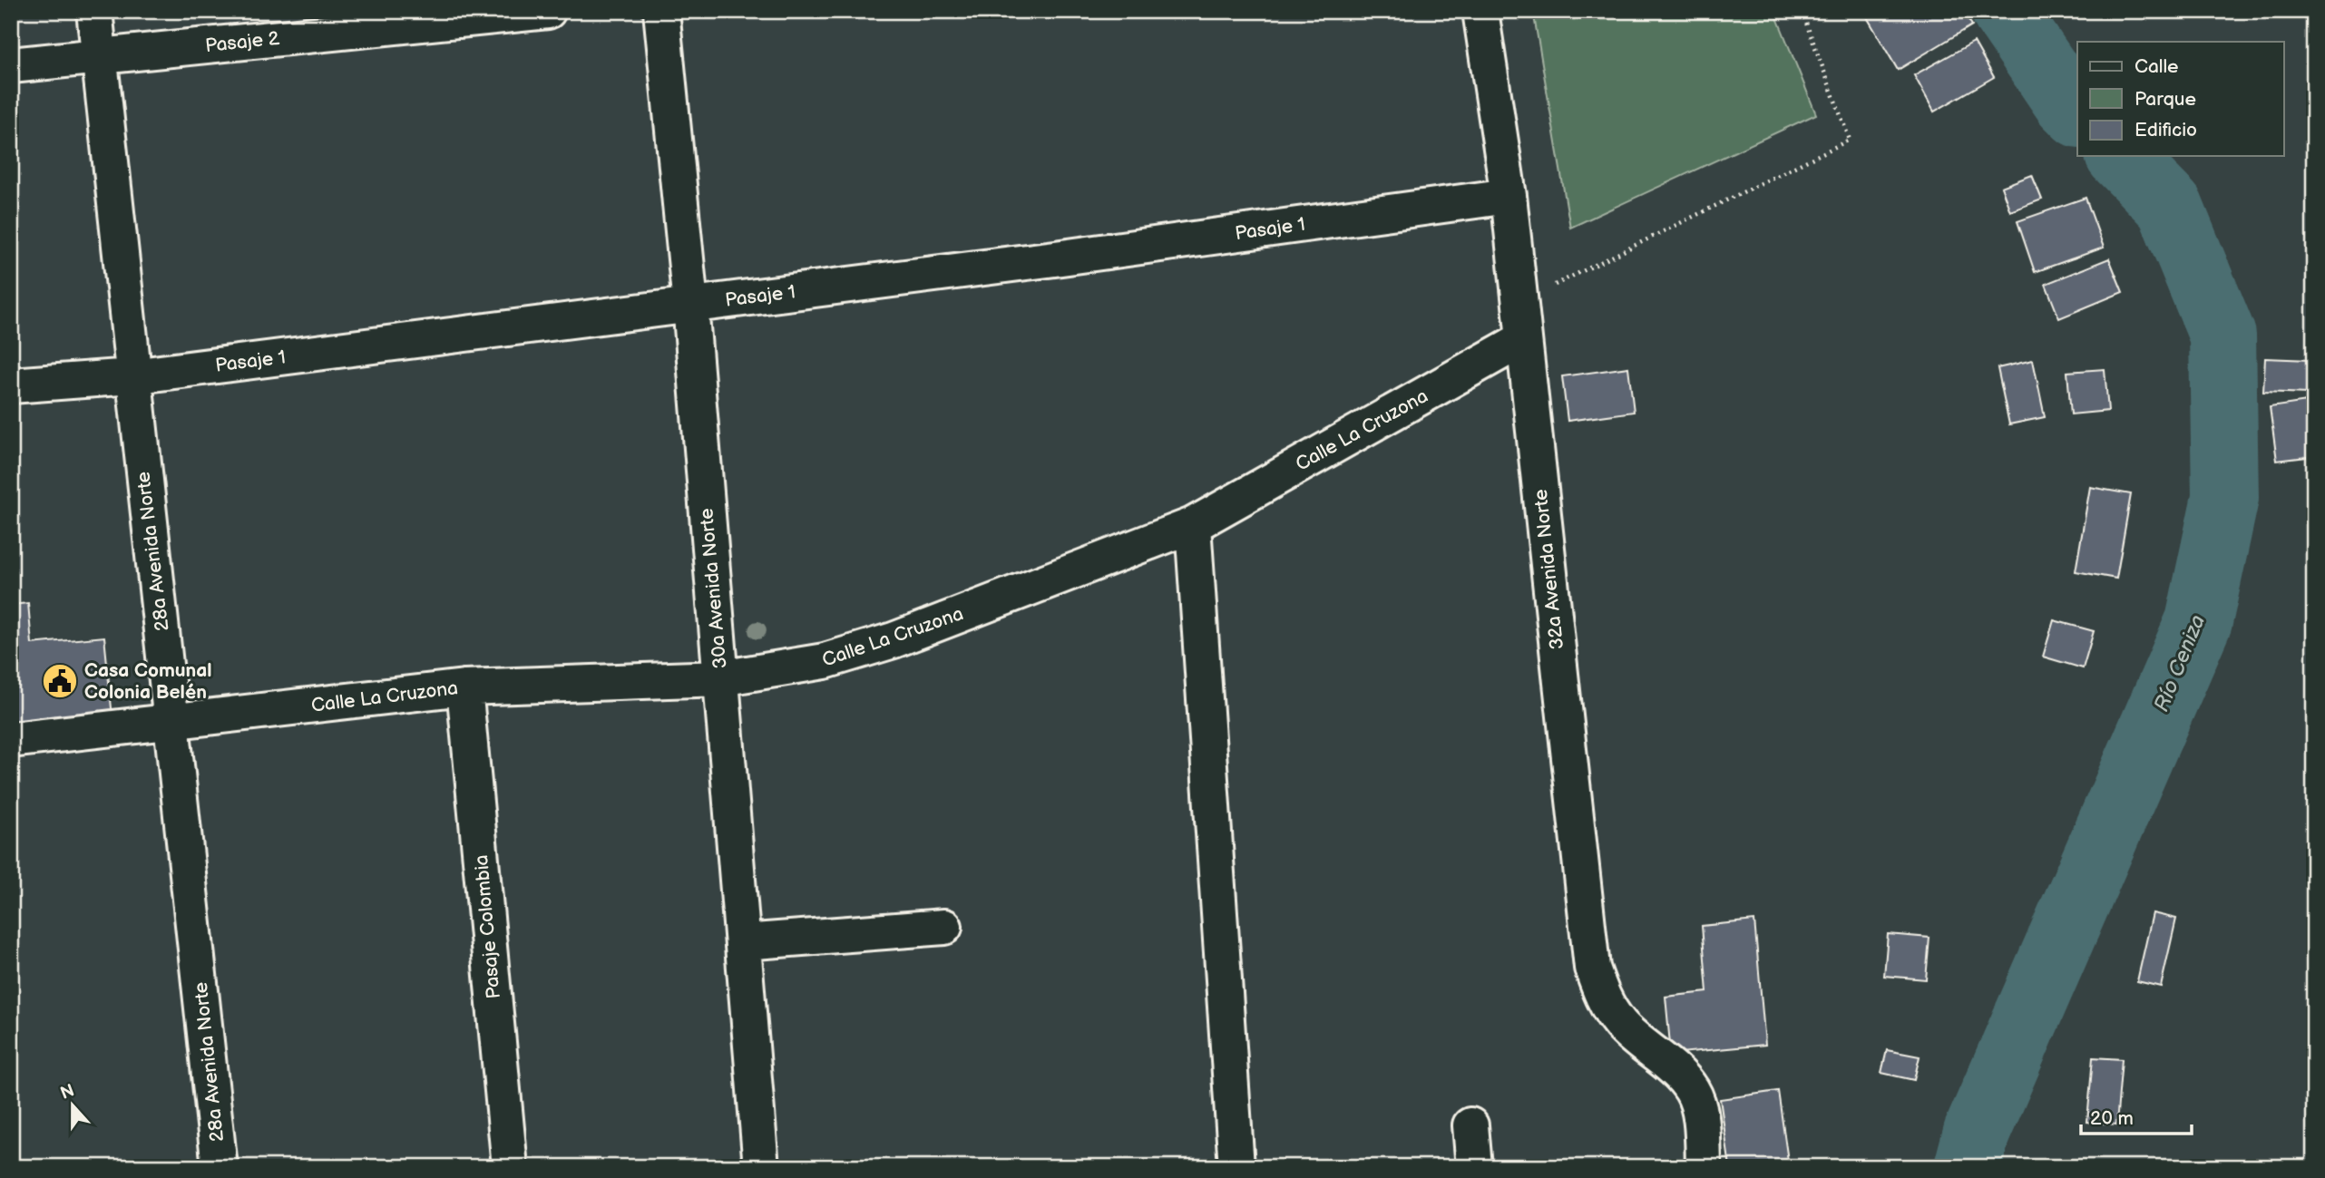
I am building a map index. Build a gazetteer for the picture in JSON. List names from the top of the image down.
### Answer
{
  "streets": {
    "street": [
      "Pasaje 2",
      "Pasaje 1",
      "Calle La Cruzona",
      "28a Avenida Norte",
      "32a Avenida Norte",
      "30a Avenida Norte",
      "Pasaje Colombia"
    ]
  },
  "crossings": [
    ["Pasaje 2", "28a Avenida Norte"],
    ["Pasaje 1", "28a Avenida Norte"],
    ["Pasaje 1", "32a Avenida Norte"],
    ["Pasaje 1", "30a Avenida Norte"],
    ["Calle La Cruzona", "28a Avenida Norte"],
    ["Calle La Cruzona", "32a Avenida Norte"],
    ["Calle La Cruzona", "30a Avenida Norte"],
    ["Calle La Cruzona", "Pasaje Colombia"]
  ],
  "water": ["Río Ceniza"],
  "places": {
    "public building": ["Casa Comunal Colonia Belén"]
  },
  "legend": ["Calle", "Parque", "Edificio"],
  "scale_bar": "20 m",
  "north": "top"
}
